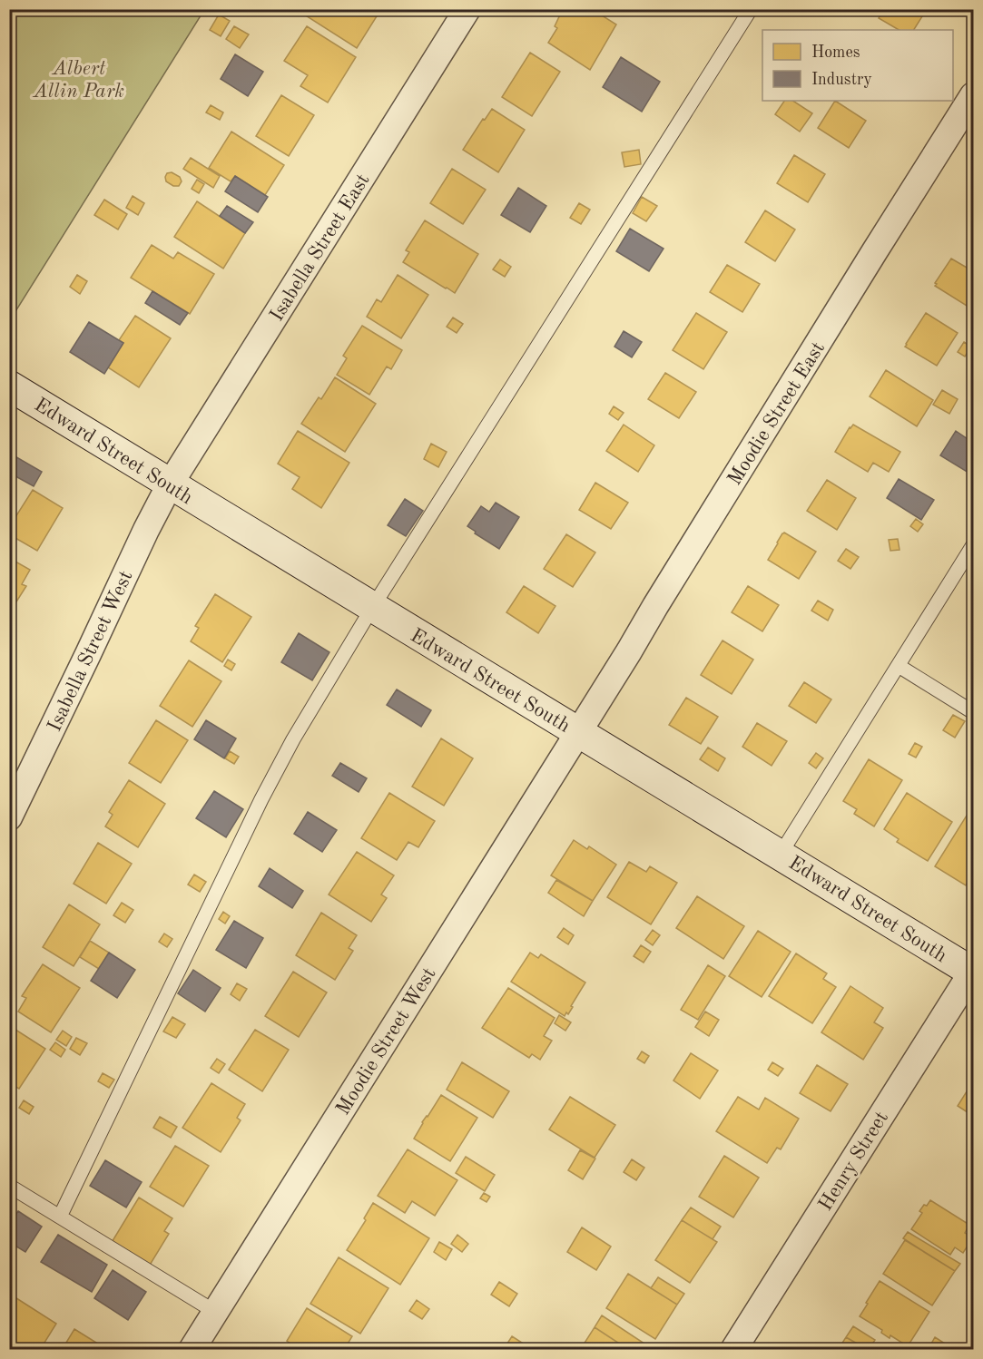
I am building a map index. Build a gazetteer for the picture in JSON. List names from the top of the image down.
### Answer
{
  "streets": {
    "main road": ["Edward Street South"],
    "street": [
      "Isabella Street East",
      "Moodie Street East",
      "Isabella Street West",
      "Moodie Street West",
      "Henry Street"
    ]
  },
  "crossings": [
    ["Isabella Street East", "Edward Street South"],
    ["Isabella Street East", "Isabella Street West"],
    ["Moodie Street East", "Edward Street South"],
    ["Moodie Street East", "Moodie Street West"],
    ["Edward Street South", "Isabella Street West"],
    ["Edward Street South", "Moodie Street West"],
    ["Edward Street South", "Henry Street"]
  ],
  "parks": ["Albert Allin Park"],
  "legend": ["Homes", "Industry"]
}
